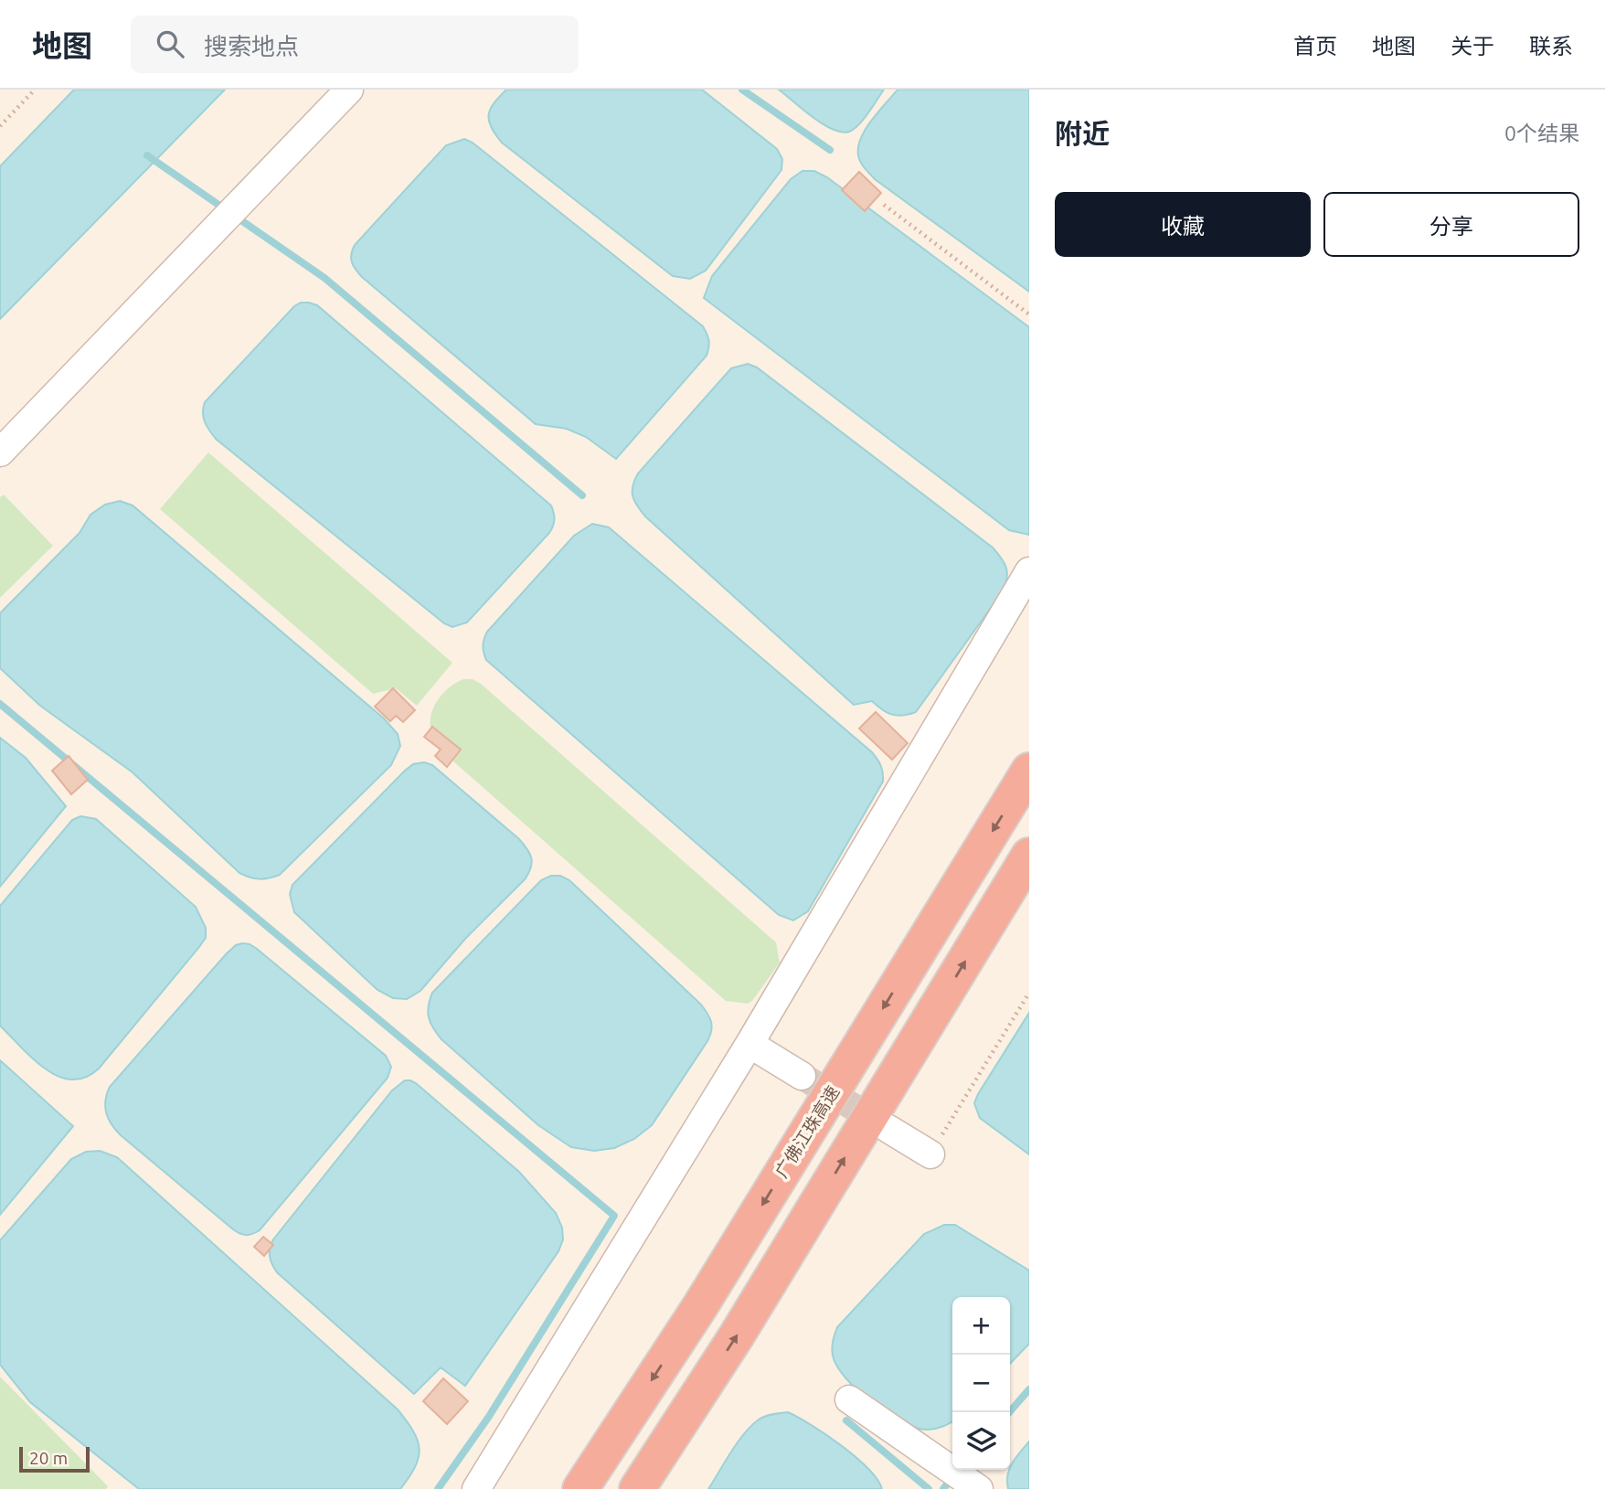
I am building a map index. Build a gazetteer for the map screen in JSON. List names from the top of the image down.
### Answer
{
  "streets": {
    "highway": ["广佛江珠高速"]
  },
  "scale_bar": "20 m",
  "page": {
    "header": "地图",
    "search": "搜索地点",
    "nav": [
      "首页",
      "地图",
      "关于",
      "联系"
    ],
    "heading": ["附近", "0个结果"],
    "buttons": ["收藏", "分享"],
    "map_buttons": ["+", "−"],
    "scale": "20 m"
  }
}
